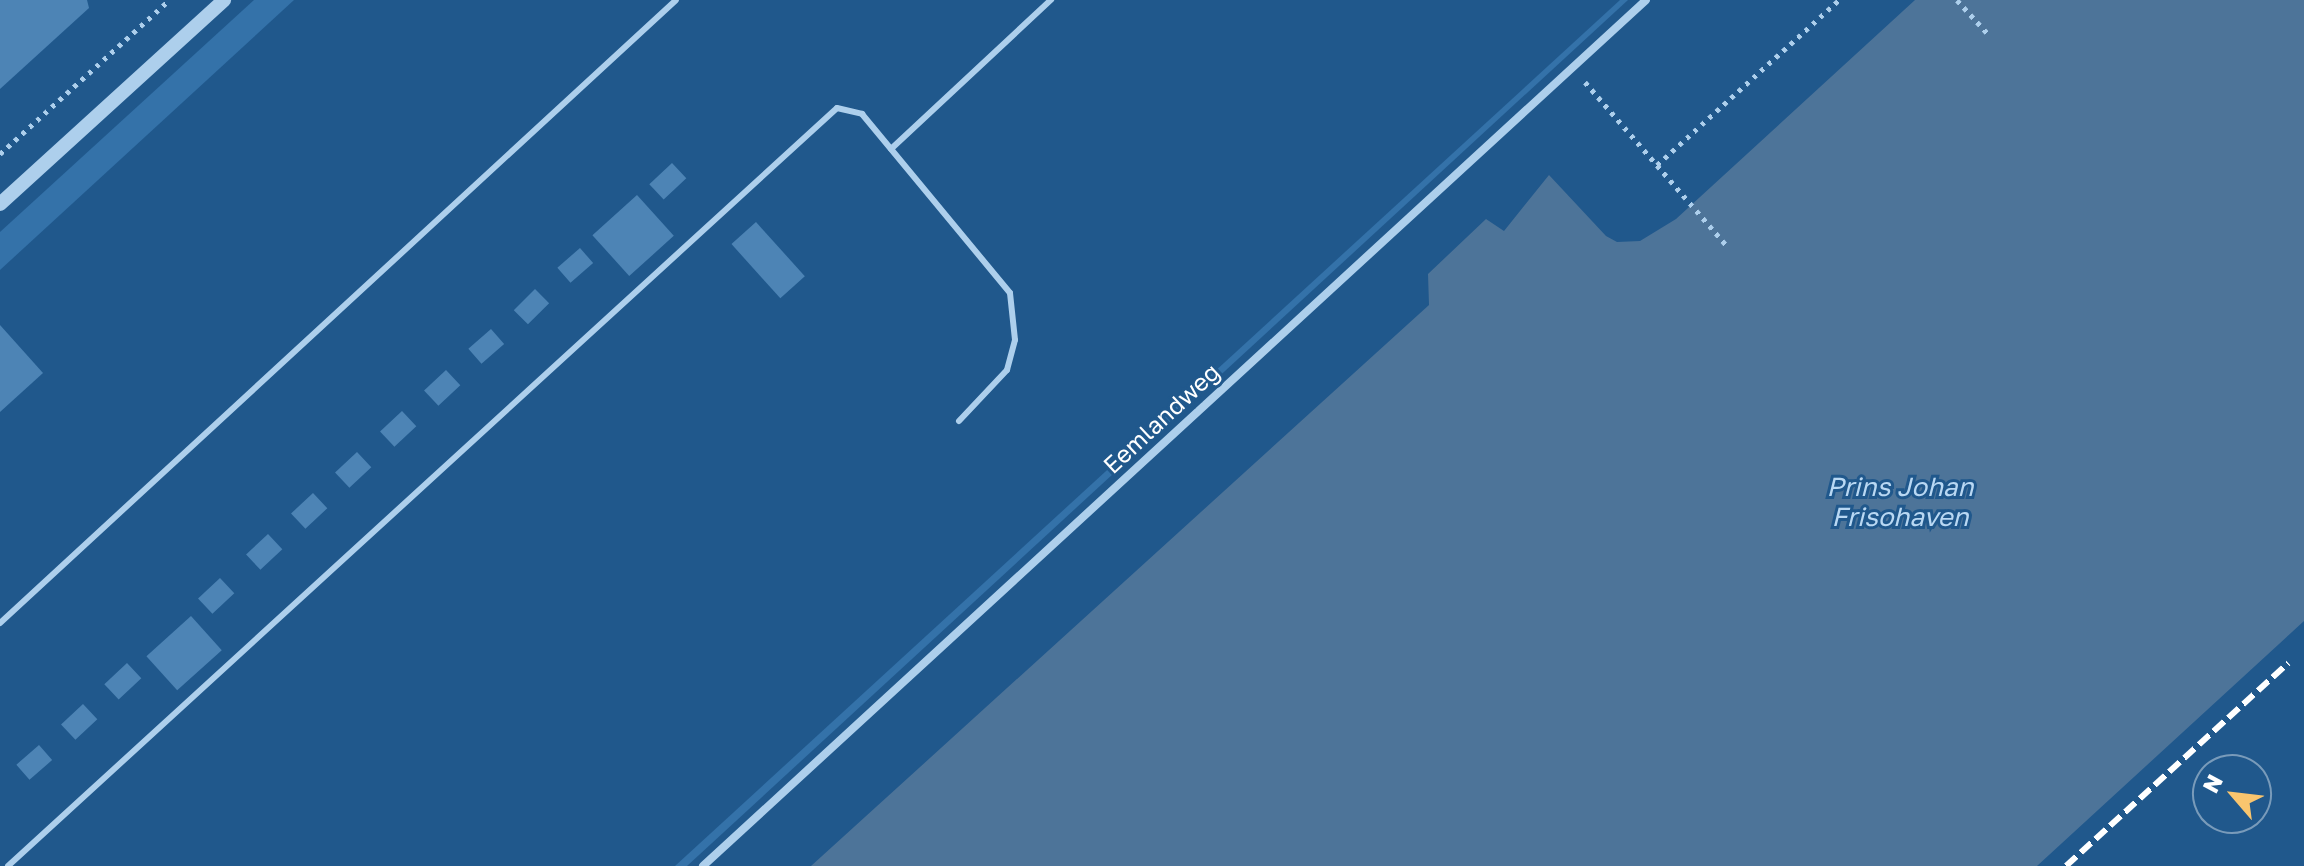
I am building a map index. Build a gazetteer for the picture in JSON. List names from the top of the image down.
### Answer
{
  "streets": {
    "street": ["Eemlandweg"]
  },
  "water": ["Prins Johan Frisohaven"],
  "north": "top left"
}
